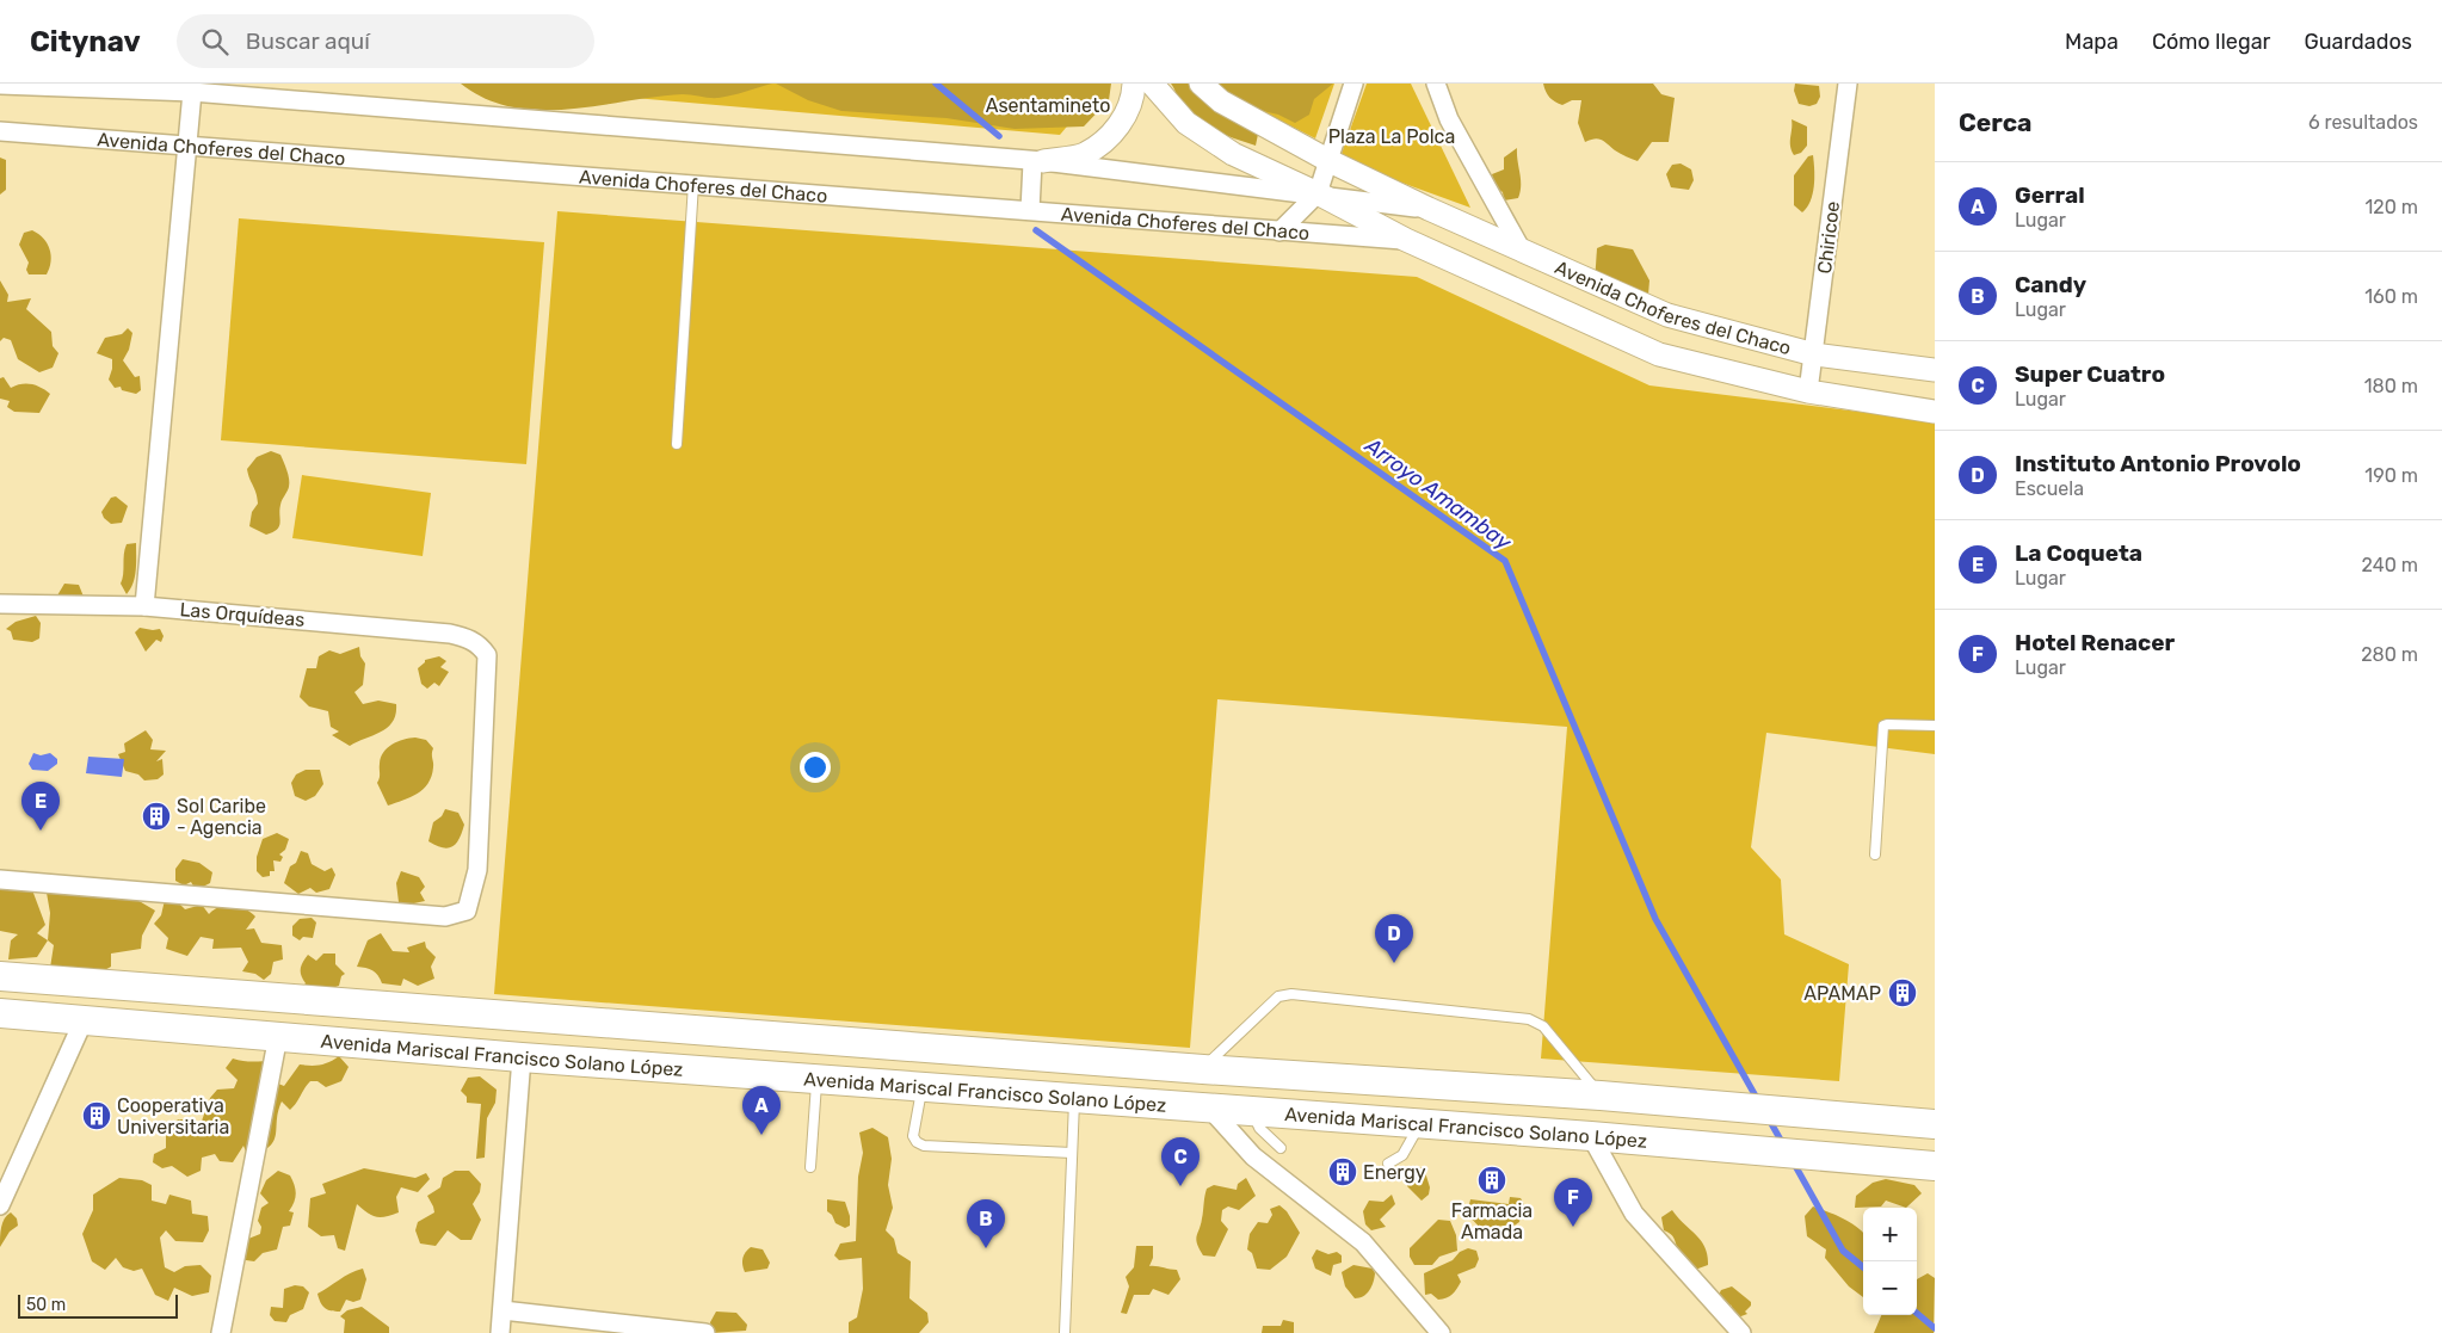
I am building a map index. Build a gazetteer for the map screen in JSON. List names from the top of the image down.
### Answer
{
  "streets": {
    "main road": ["Avenida Mariscal Francisco Solano López"],
    "street": ["Avenida Choferes del Chaco", "Chiricoe", "Las Orquídeas"]
  },
  "crossings": [
    ["Avenida Choferes del Chaco", "Chiricoe"]
  ],
  "water": ["Arroyo Amambay"],
  "parks": ["Asentamineto", "Plaza La Polca"],
  "places": {
    "building": [
      "Sol Caribe - Agencia",
      "APAMAP",
      "Cooperativa Universitaria",
      "Energy",
      "Farmacia Amada"
    ]
  },
  "scale_bar": "50 m",
  "page": {
    "header": "Citynav",
    "search": "Buscar aquí",
    "nav": ["Mapa", "Cómo llegar", "Guardados"],
    "heading": ["Cerca", "6 resultados"],
    "list": [
      {
        "mark": "A",
        "name": "Gerral",
        "note": "Lugar",
        "value": "120 m"
      },
      {
        "mark": "B",
        "name": "Candy",
        "note": "Lugar",
        "value": "160 m"
      },
      {
        "mark": "C",
        "name": "Super Cuatro",
        "note": "Lugar",
        "value": "180 m"
      },
      {
        "mark": "D",
        "name": "Instituto Antonio Provolo",
        "note": "Escuela",
        "value": "190 m"
      },
      {
        "mark": "E",
        "name": "La Coqueta",
        "note": "Lugar",
        "value": "240 m"
      },
      {
        "mark": "F",
        "name": "Hotel Renacer",
        "note": "Lugar",
        "value": "280 m"
      }
    ],
    "pins": [
      "E",
      "D",
      "A",
      "C",
      "F",
      "B"
    ],
    "map_buttons": ["+", "−"],
    "scale": "50 m"
  }
}
